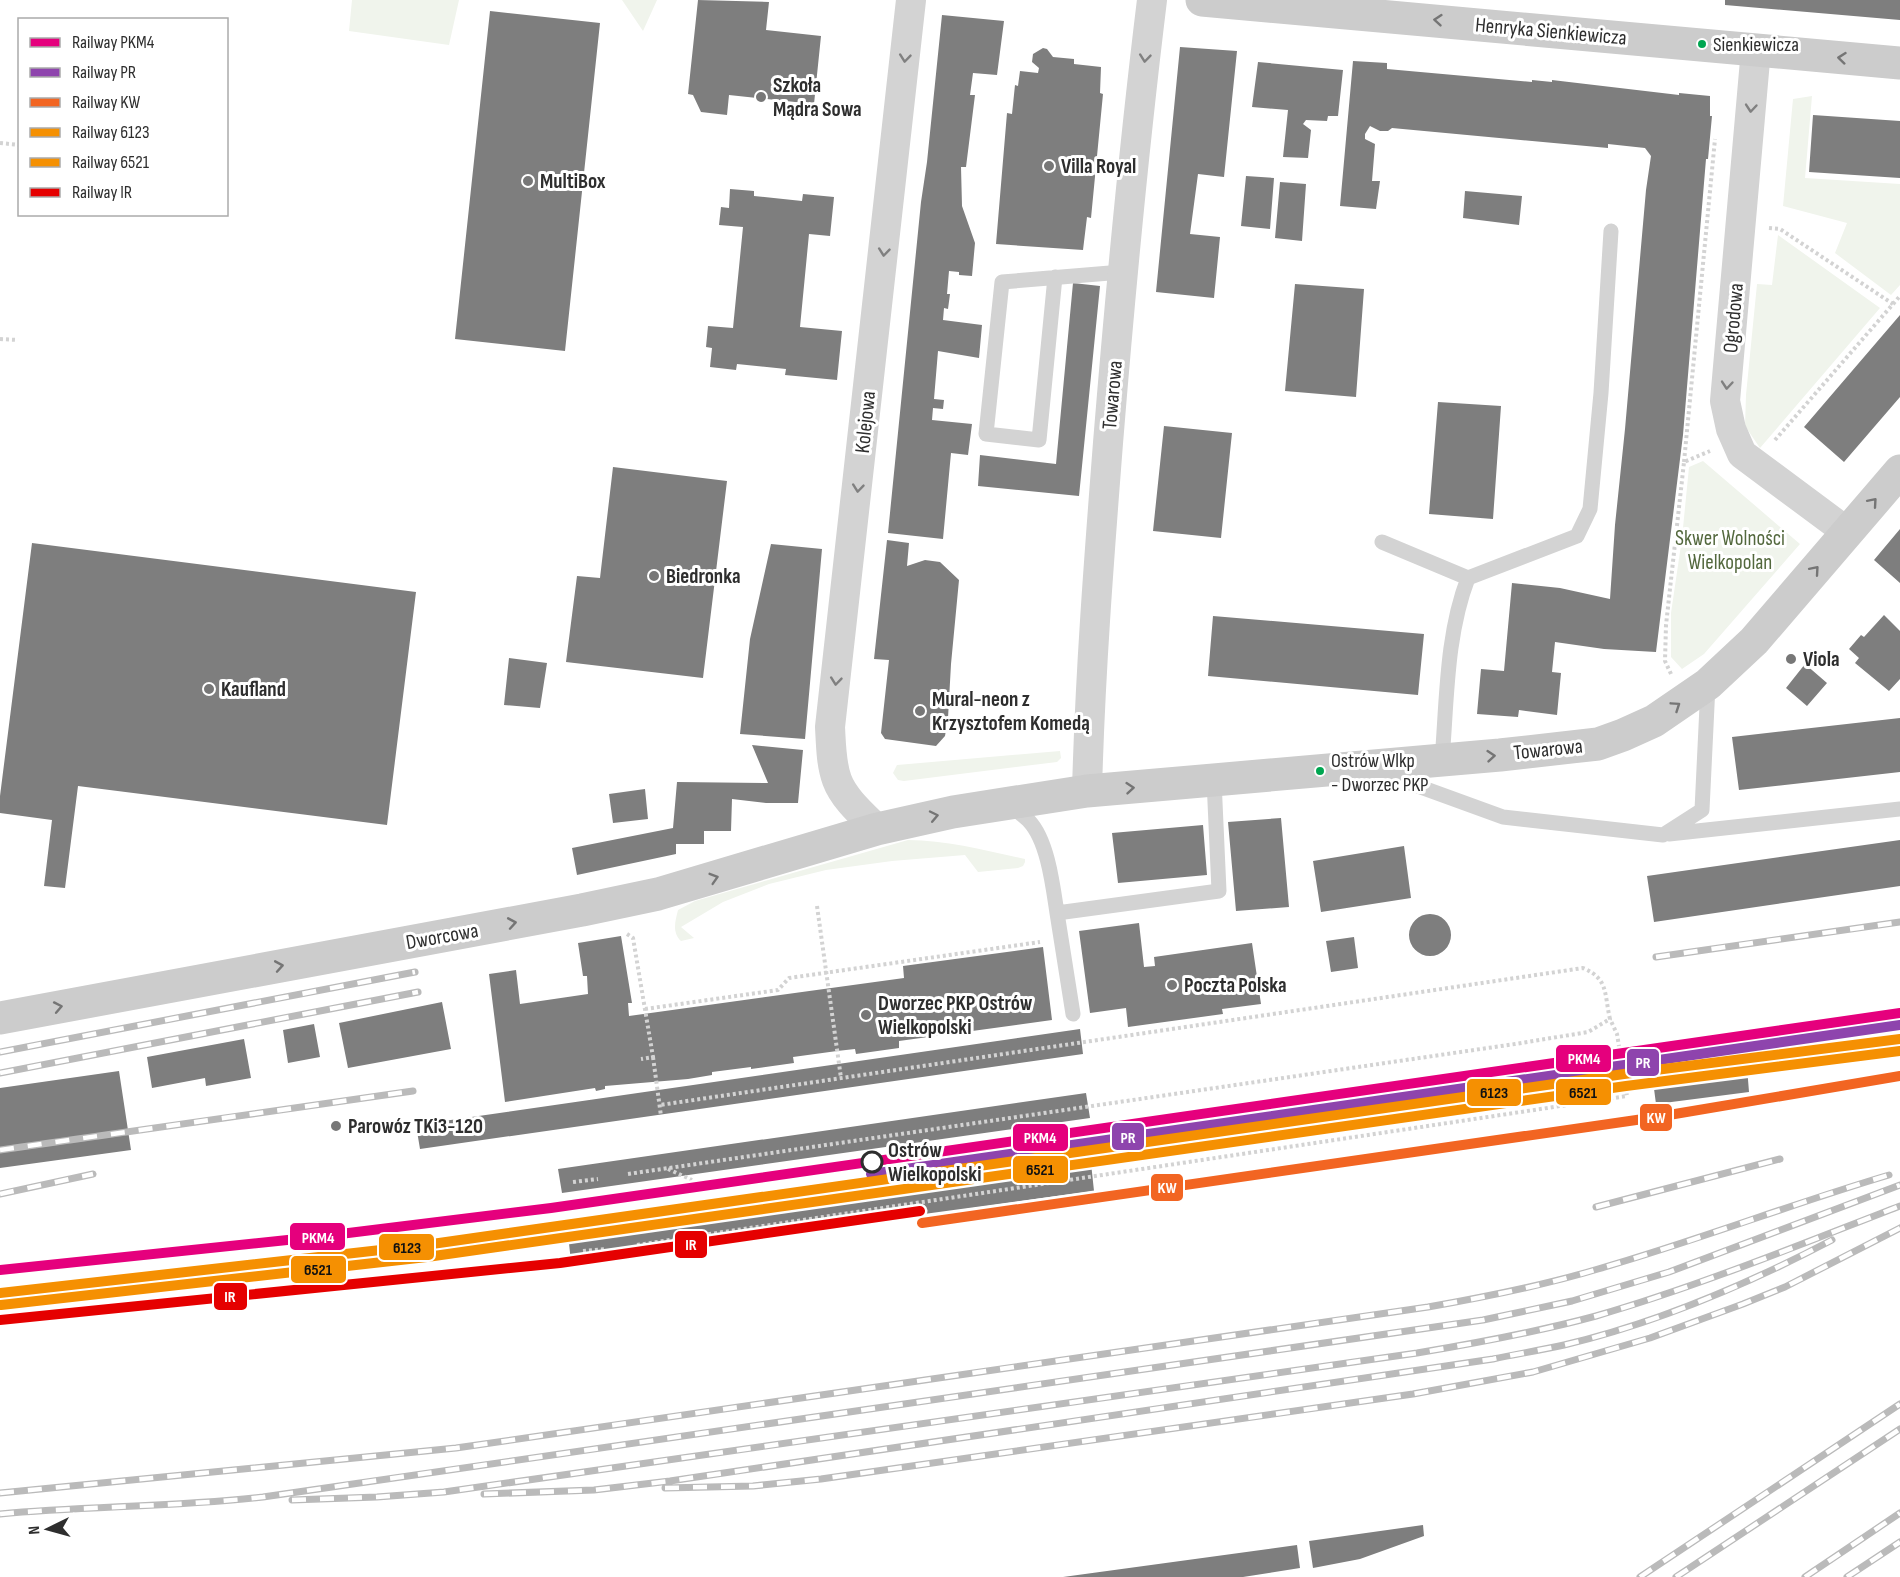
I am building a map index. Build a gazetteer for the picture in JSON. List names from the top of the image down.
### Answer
{
  "streets": {
    "main road": ["Henryka Sienkiewicza", "Towarowa", "Dworcowa"],
    "street": ["Ogrodowa", "Kolejowa"]
  },
  "crossings": [
    ["Henryka Sienkiewicza", "Ogrodowa"],
    ["Ogrodowa", "Towarowa"],
    ["Towarowa", "Kolejowa"],
    ["Towarowa", "Dworcowa"],
    ["Kolejowa", "Dworcowa"]
  ],
  "one_way": [
    "Henryka Sienkiewicza",
    "Ogrodowa",
    "Kolejowa",
    "Dworcowa"
  ],
  "parks": ["Skwer Wolności Wielkopolan"],
  "places": [
    "Sienkiewicza",
    "Szkoła Mądra Sowa",
    "Villa Royal",
    "MultiBox",
    "Biedronka",
    "Viola",
    "Kaufland",
    "Mural-neon z Krzysztofem Komedą",
    "Ostrów Wlkp - Dworzec PKP",
    "Poczta Polska",
    "Dworzec PKP Ostrów Wielkopolski",
    "Parowóz TKi3-120",
    "Ostrów Wielkopolski"
  ],
  "lines": [
    "rail line PKM4",
    "rail line PR",
    "rail line 6123",
    "rail line 6521",
    "rail line KW",
    "rail line IR"
  ],
  "legend": [
    "Railway PKM4",
    "Railway PR",
    "Railway KW",
    "Railway 6123",
    "Railway 6521",
    "Railway IR"
  ],
  "north": "left"
}
